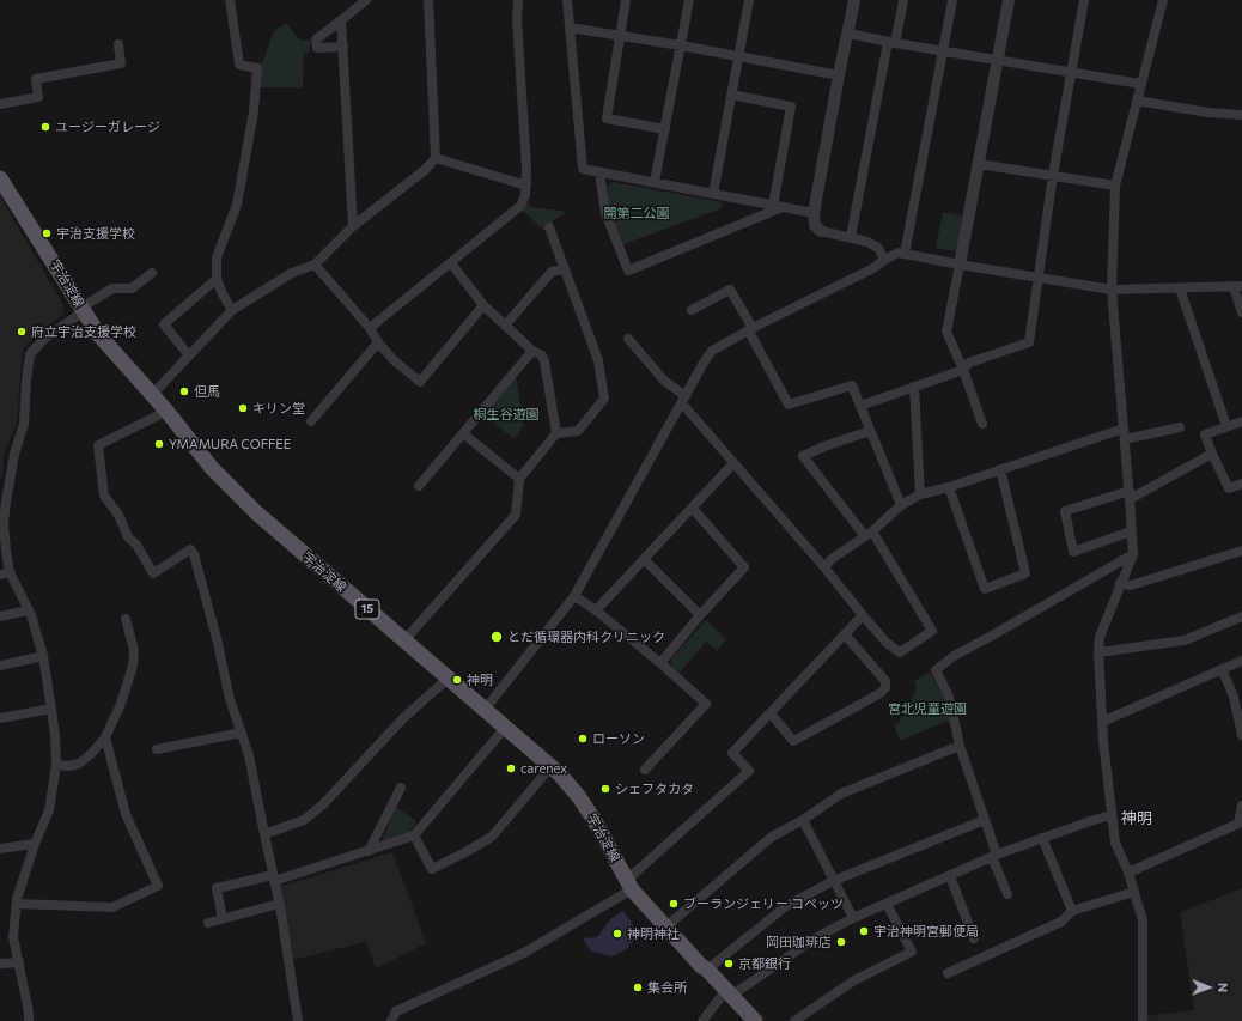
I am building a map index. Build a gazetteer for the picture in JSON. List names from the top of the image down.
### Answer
{
  "streets": {
    "main road": ["宇治淀線", "15"]
  },
  "districts": ["神明"],
  "parks": ["開第二公園", "桐生谷遊園", "宮北児童遊園"],
  "places": [
    "ユージーガレージ",
    "宇治支援学校",
    "府立宇治支援学校",
    "但馬",
    "キリン堂",
    "YMAMURA COFFEE",
    "とだ循環器内科クリニック",
    "神明",
    "ローソン",
    "carenex",
    "シェフタカタ",
    "ブーランジェリー コペッツ",
    "宇治神明宮郵便局",
    "神明神社",
    "岡田珈琲店",
    "京都銀行",
    "集会所"
  ],
  "north": "right"
}
